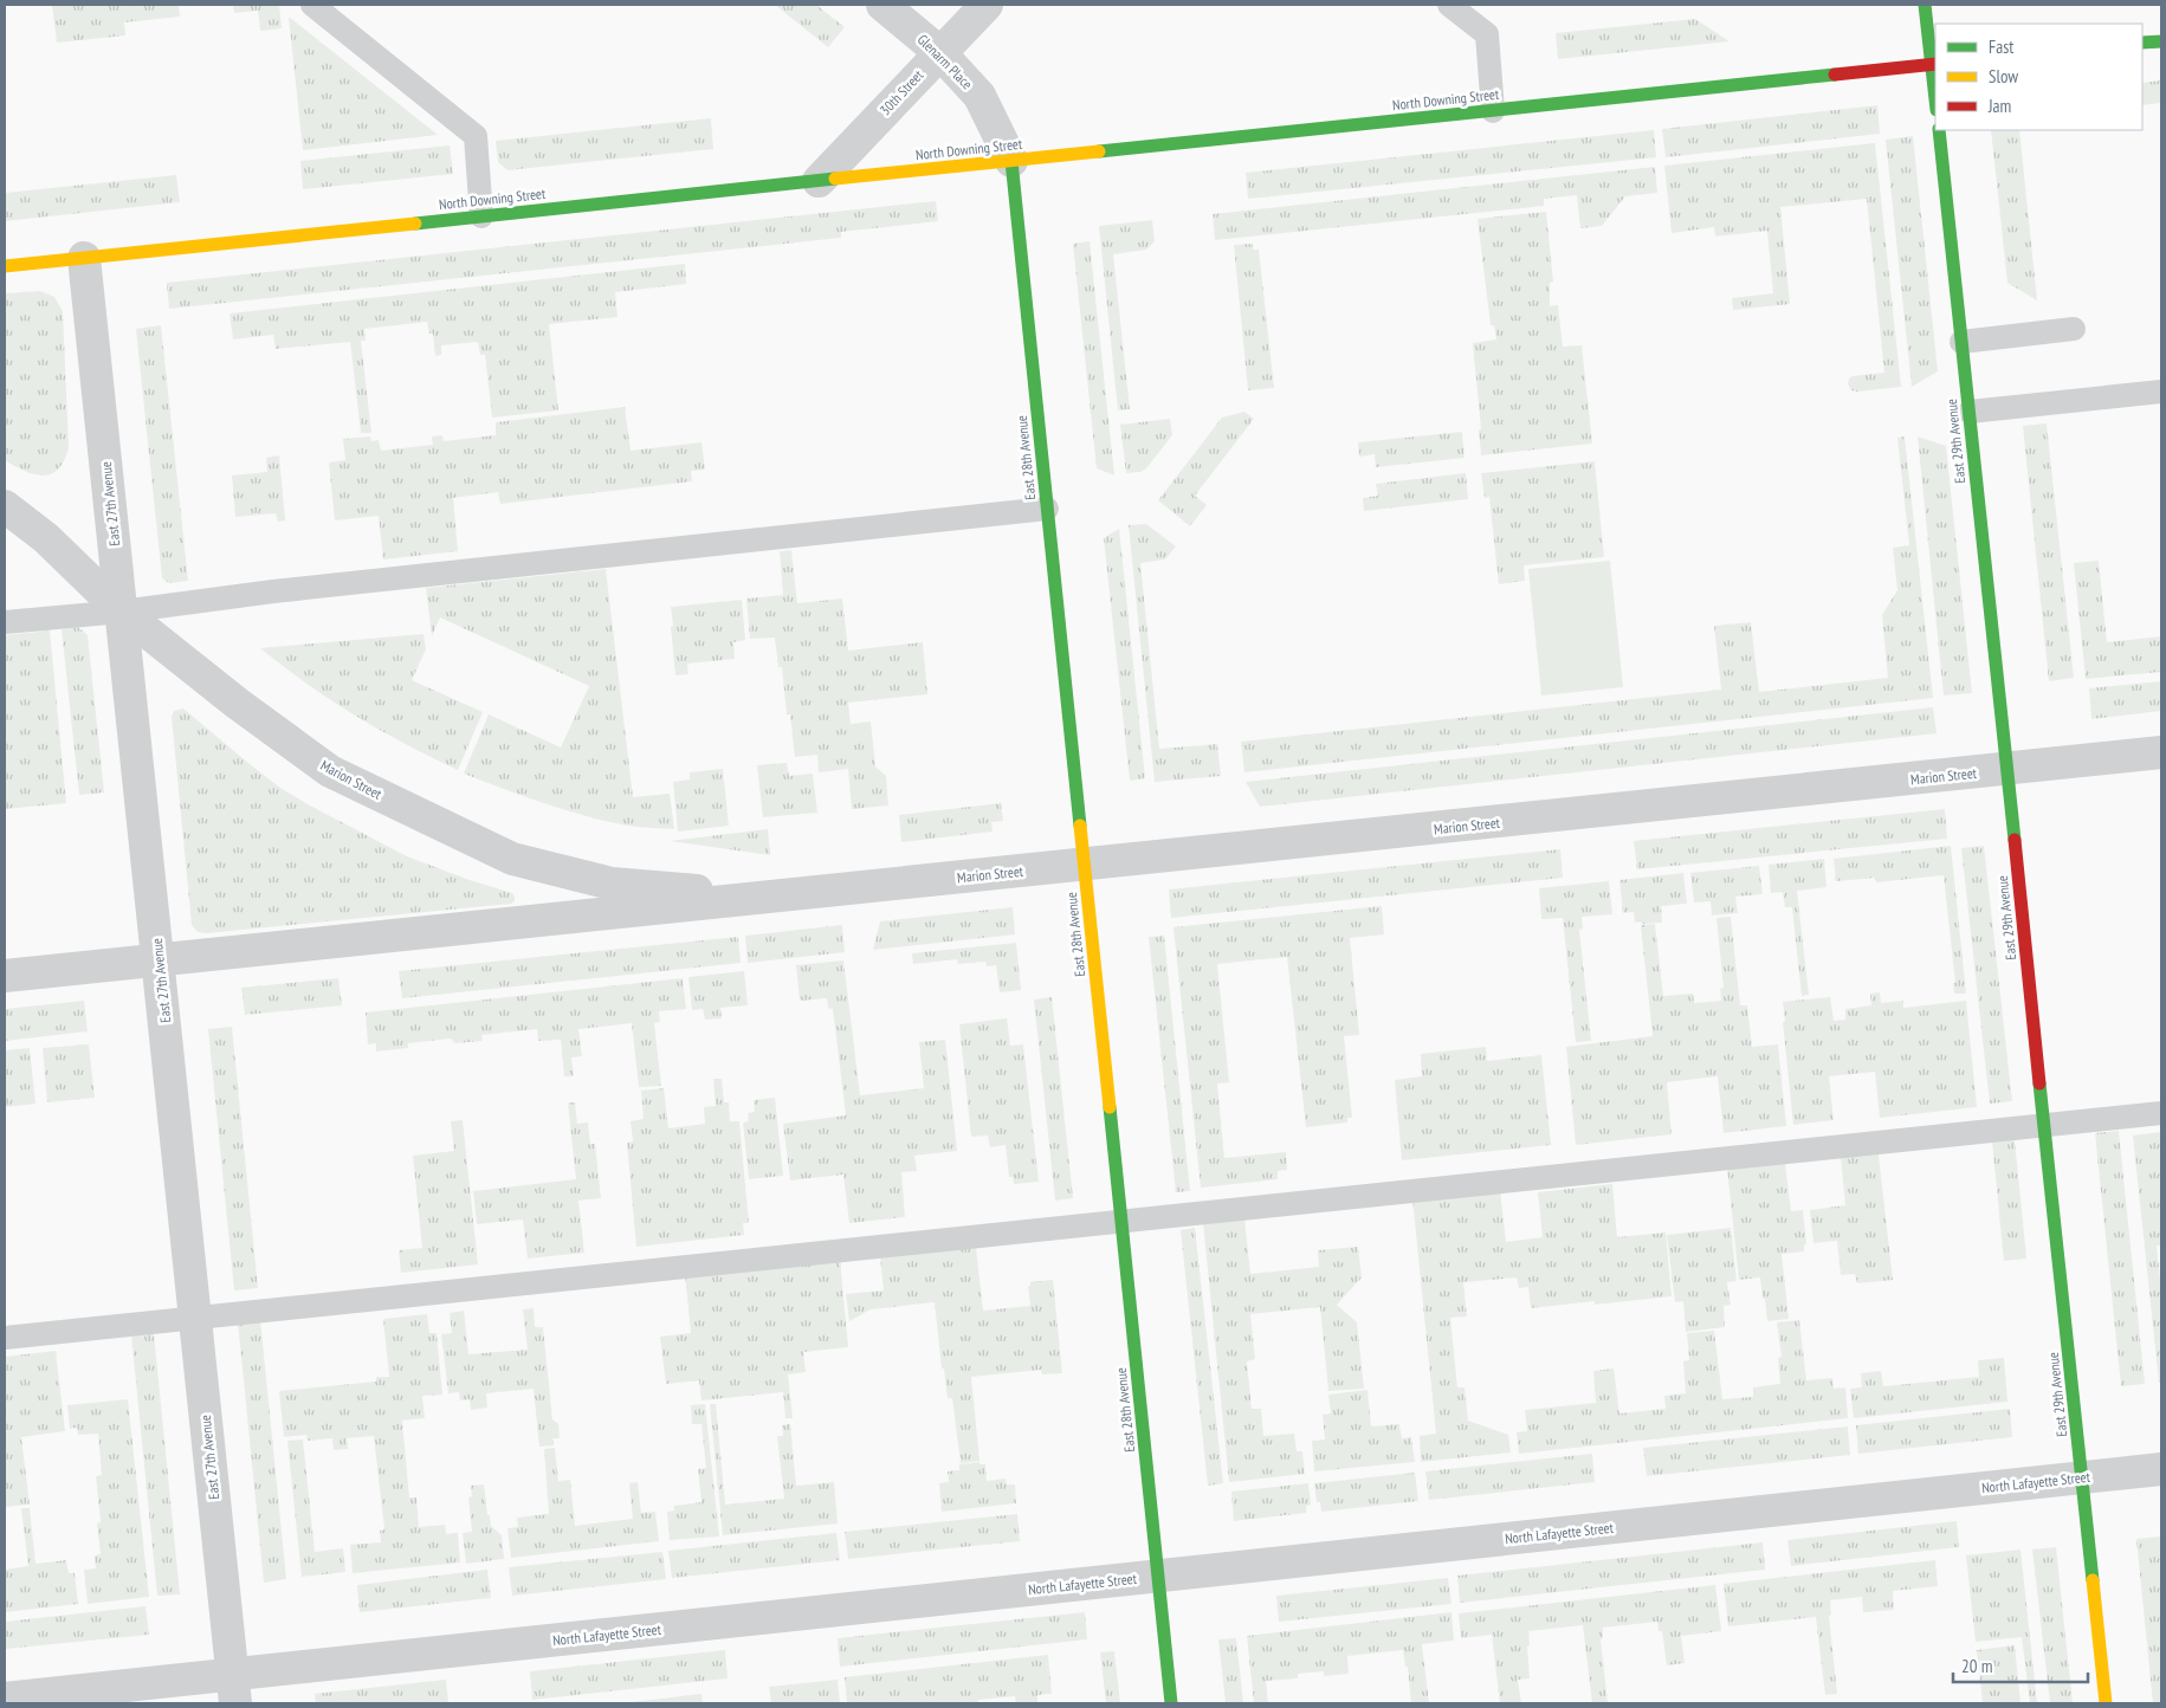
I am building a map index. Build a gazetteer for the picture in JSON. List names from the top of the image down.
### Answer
{
  "streets": {
    "street": [
      "Glenarm Place",
      "30th Street",
      "North Downing Street",
      "East 29th Avenue",
      "East 28th Avenue",
      "East 27th Avenue",
      "Marion Street",
      "North Lafayette Street"
    ]
  },
  "crossings": [
    ["Glenarm Place", "30th Street"],
    ["Glenarm Place", "North Downing Street"],
    ["Glenarm Place", "East 28th Avenue"],
    ["30th Street", "North Downing Street"],
    ["North Downing Street", "East 28th Avenue"],
    ["North Downing Street", "East 27th Avenue"],
    ["East 29th Avenue", "Marion Street"],
    ["East 29th Avenue", "North Lafayette Street"],
    ["East 28th Avenue", "Marion Street"],
    ["East 28th Avenue", "North Lafayette Street"],
    ["East 27th Avenue", "Marion Street"],
    ["East 27th Avenue", "North Lafayette Street"]
  ],
  "legend": ["Fast", "Slow", "Jam"],
  "scale_bar": "20 m"
}
